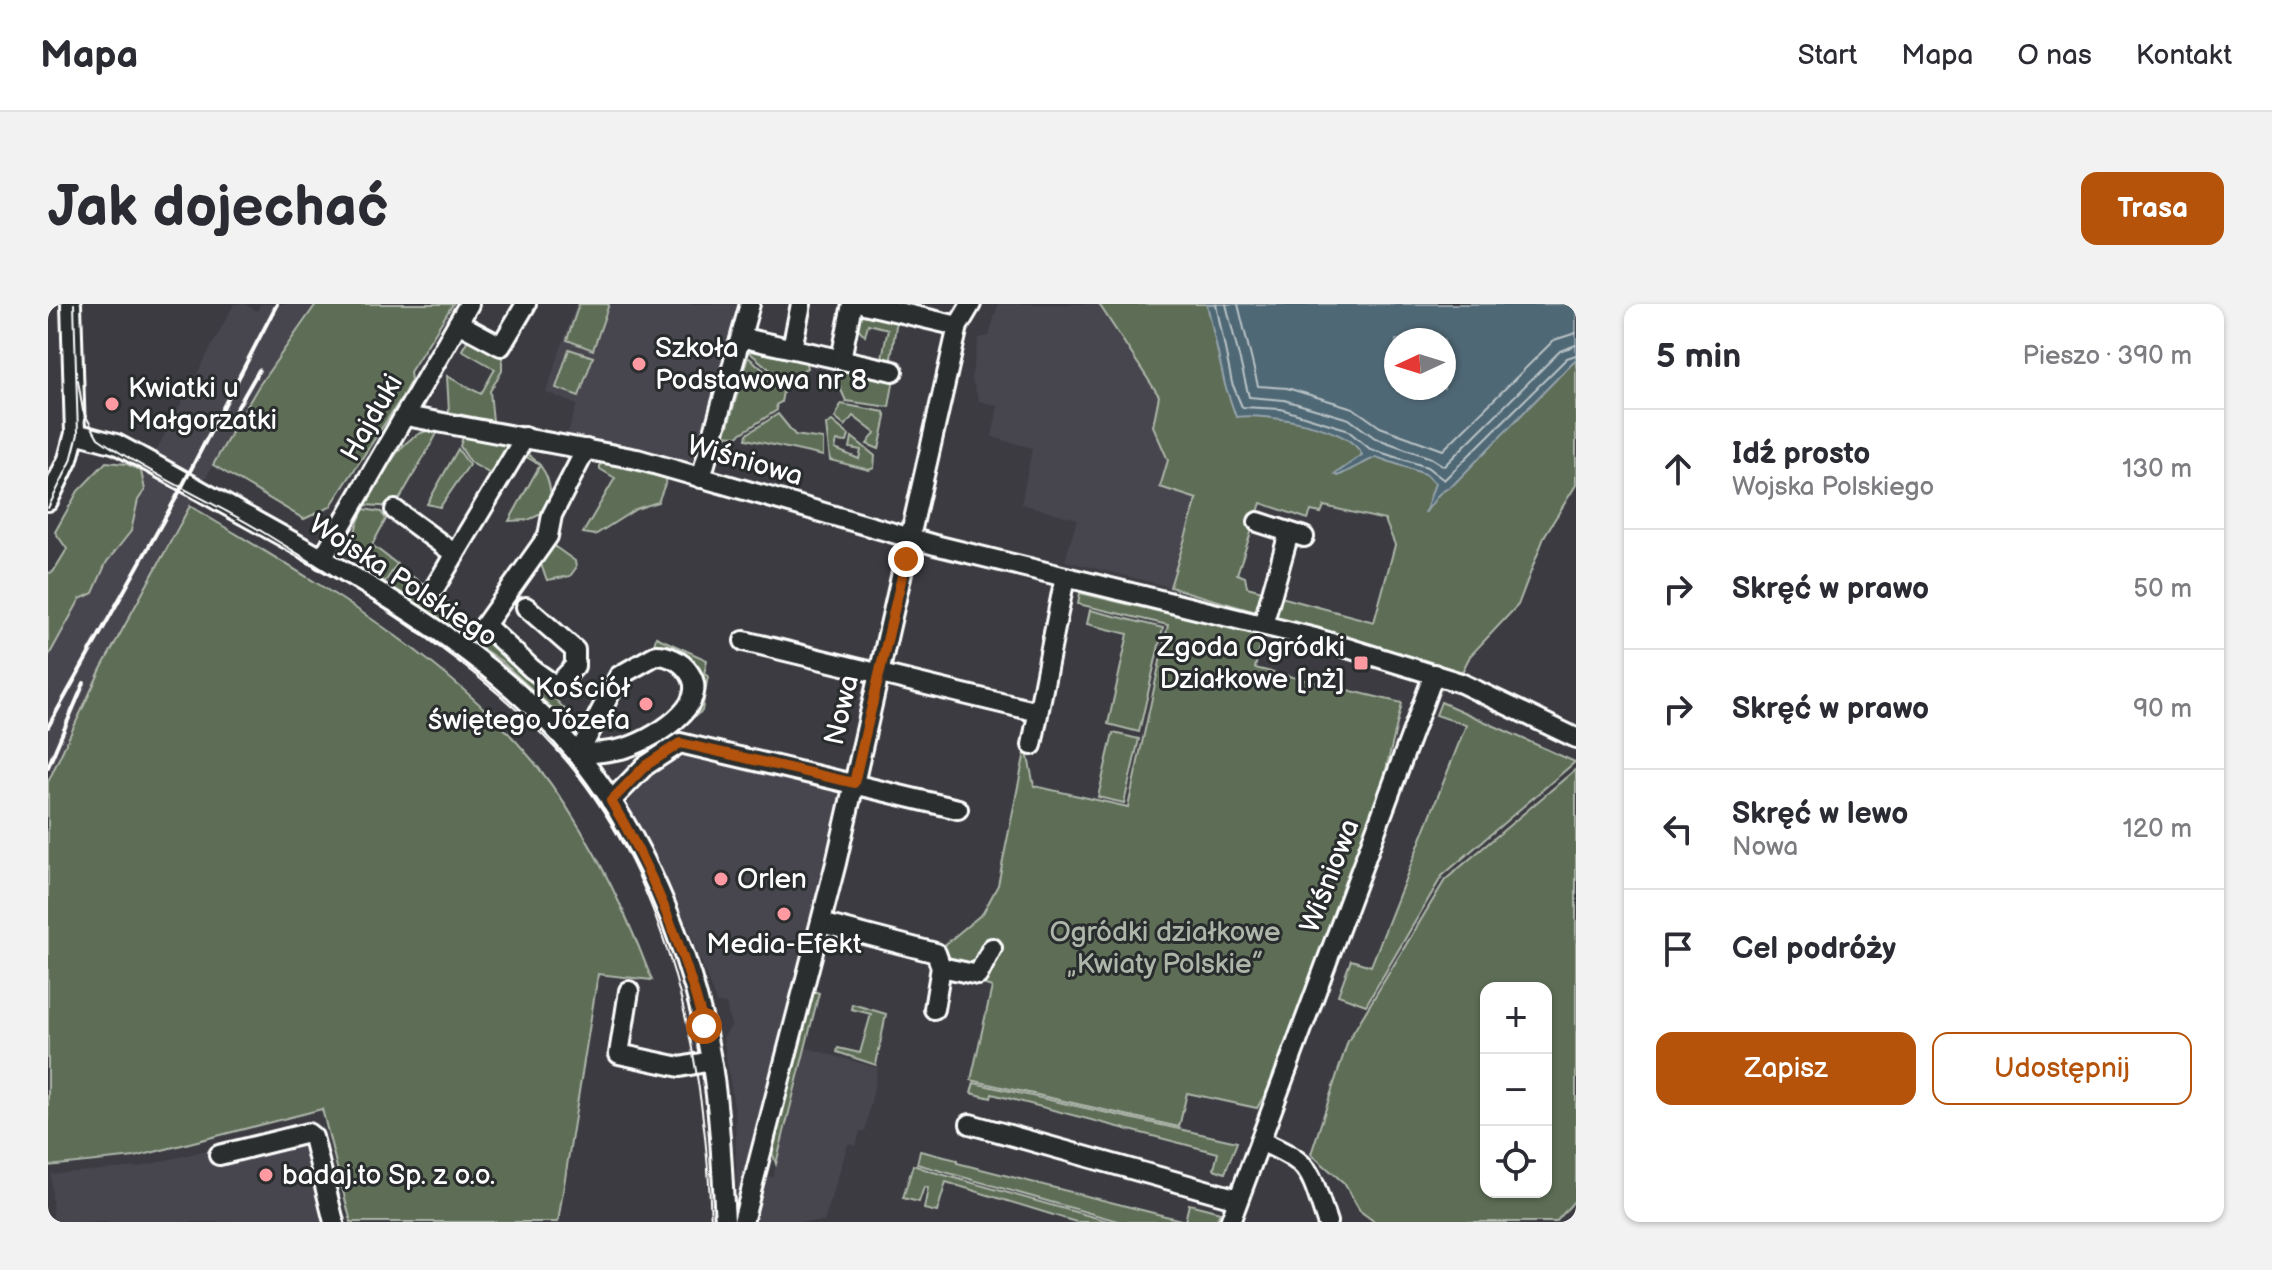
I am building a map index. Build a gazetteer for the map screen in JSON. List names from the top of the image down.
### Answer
{
  "streets": {
    "street": [
      "Hajduki",
      "Wiśniowa",
      "Wojska Polskiego",
      "Nowa"
    ]
  },
  "crossings": [
    ["Hajduki", "Wiśniowa"],
    ["Hajduki", "Wojska Polskiego"],
    ["Wiśniowa", "Nowa"]
  ],
  "parks": ["Ogródki działkowe „Kwiaty Polskie”"],
  "places": {
    "other": [
      "Szkoła Podstawowa nr 8",
      "Kwiatki u Małgorzatki",
      "Kościół świętego Józefa",
      "Orlen",
      "Media-Efekt",
      "badaj.to Sp. z o.o."
    ],
    "transit": ["Zgoda Ogródki Działkowe [nż]"]
  },
  "north": "left",
  "page": {
    "header": "Mapa",
    "nav": [
      "Start",
      "Mapa",
      "O nas",
      "Kontakt"
    ],
    "buttons": [
      "Trasa",
      ["Zapisz", "Udostępnij"]
    ],
    "title": "Jak dojechać",
    "heading": ["5 min", "Pieszo · 390 m"],
    "list": [
      ["Idź prosto", "Wojska Polskiego", "130 m"],
      ["Skręć w prawo", "50 m"],
      ["Skręć w prawo", "90 m"],
      ["Skręć w lewo", "Nowa", "120 m"],
      "Cel podróży"
    ],
    "map_buttons": ["+", "−"]
  }
}
